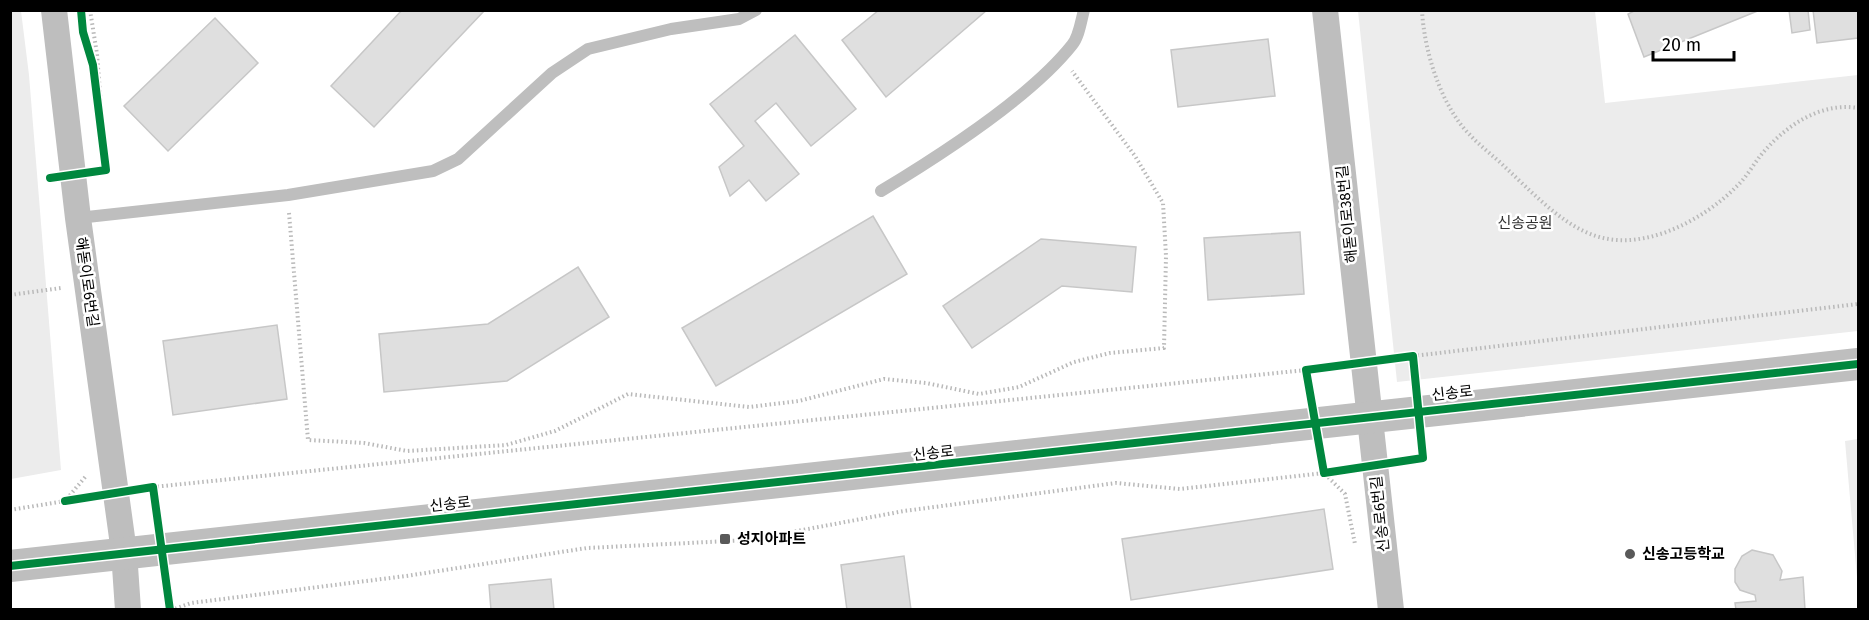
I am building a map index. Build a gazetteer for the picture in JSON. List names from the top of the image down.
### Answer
{
  "streets": {
    "street": [
      "해돋이로38번길",
      "해돋이로6번길",
      "신송로",
      "신송로6번길"
    ]
  },
  "crossings": [
    ["해돋이로38번길", "신송로"],
    ["해돋이로38번길", "신송로6번길"],
    ["해돋이로6번길", "신송로"],
    ["신송로", "신송로6번길"]
  ],
  "parks": ["신송공원"],
  "places": {
    "transit": ["성지아파트"],
    "other": ["신송고등학교"]
  },
  "scale_bar": "20 m"
}
